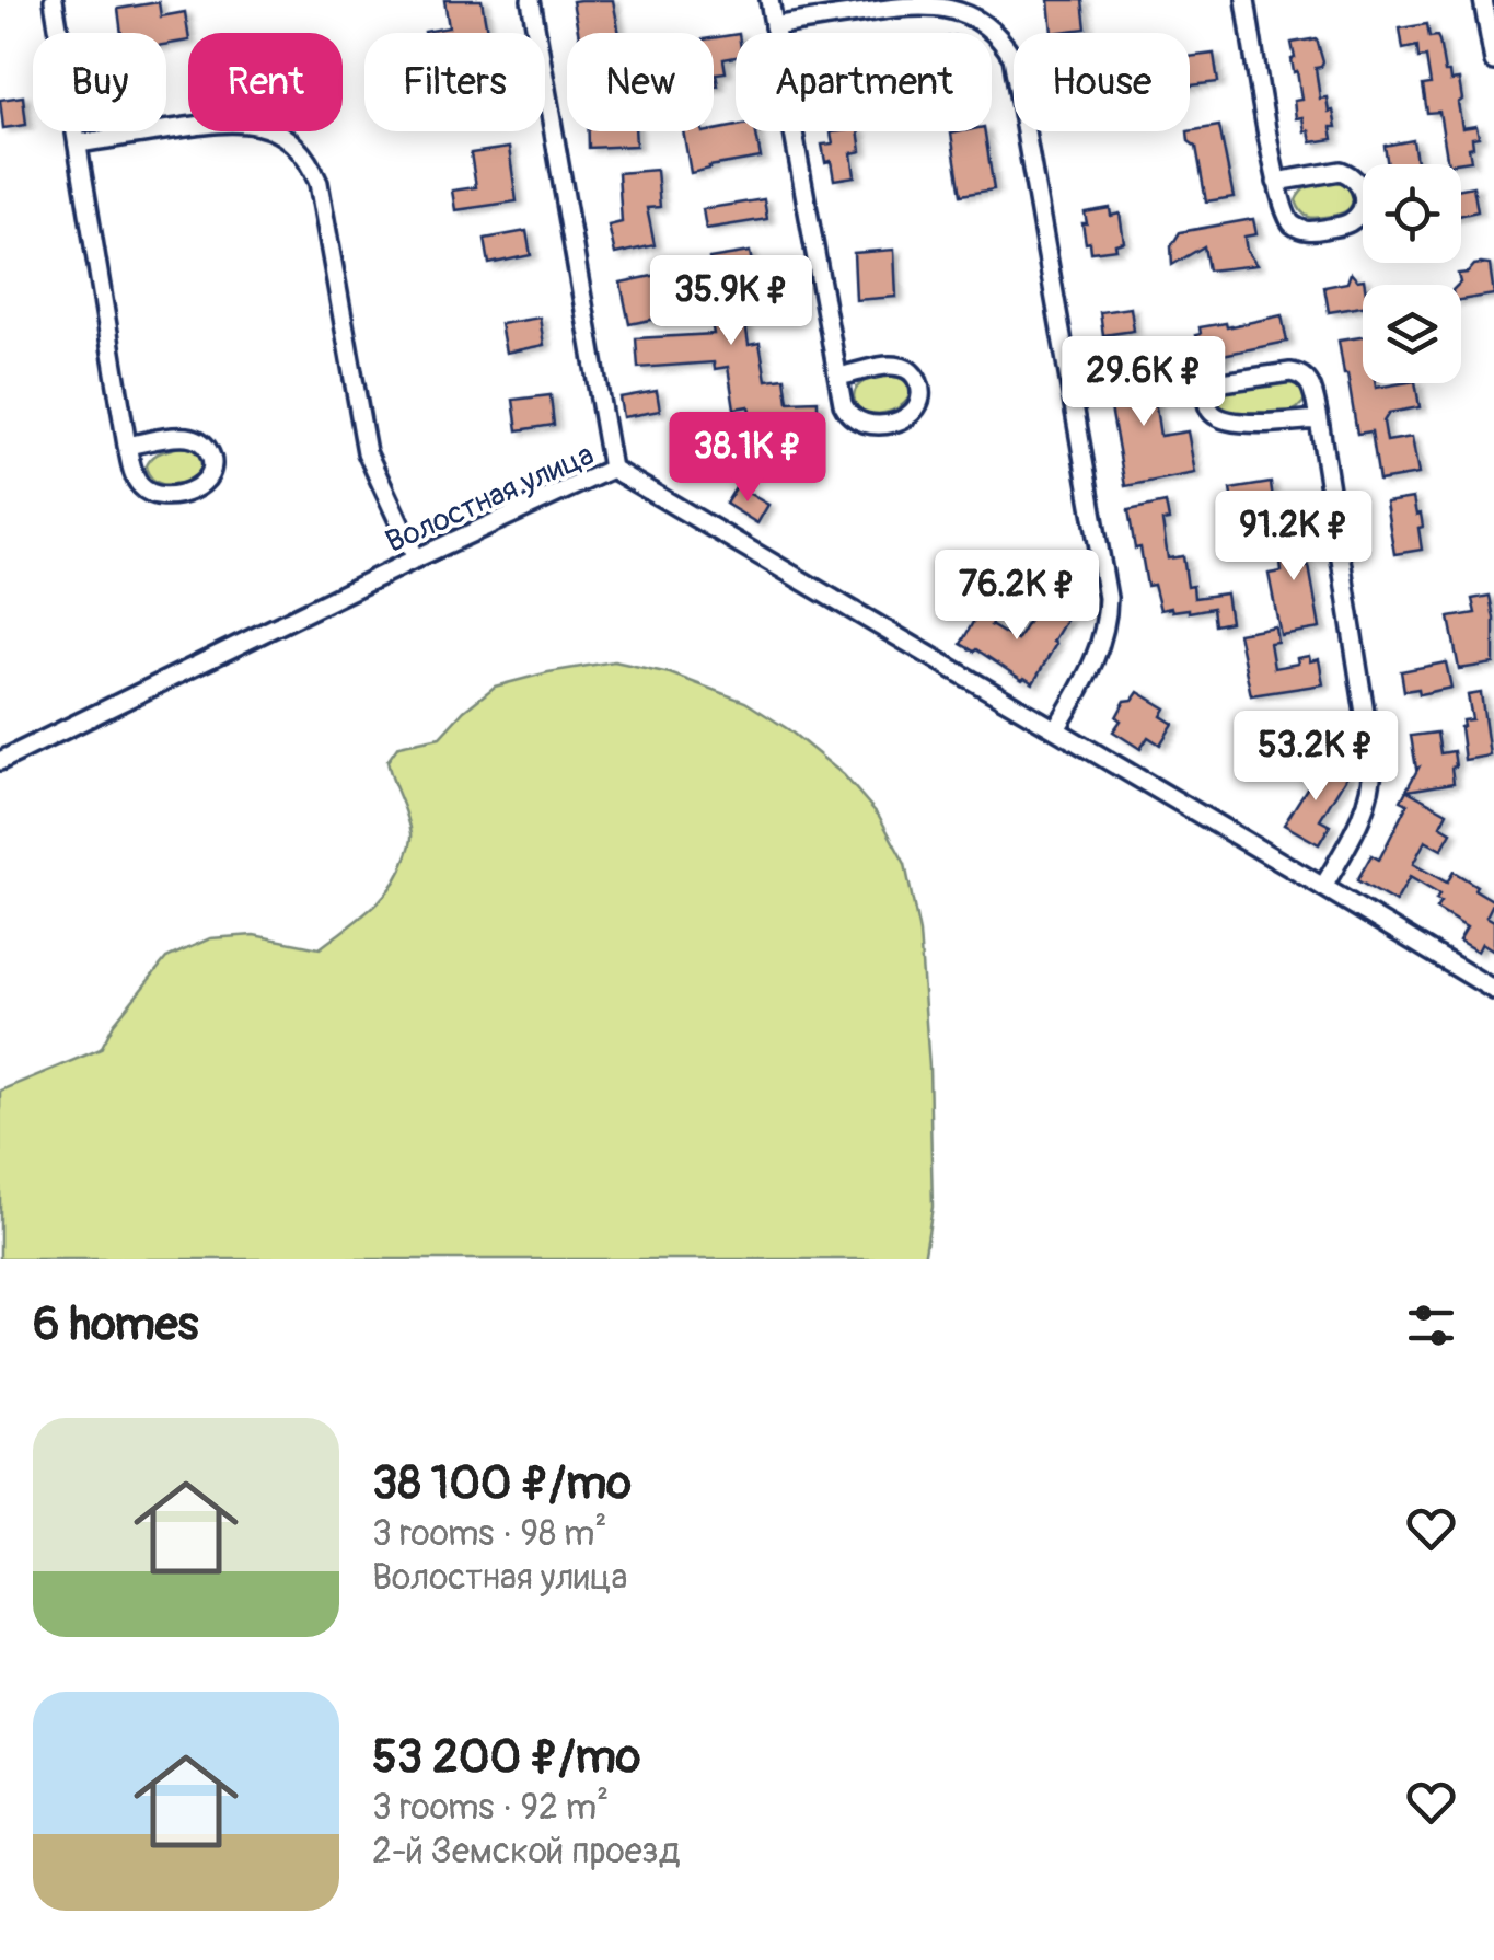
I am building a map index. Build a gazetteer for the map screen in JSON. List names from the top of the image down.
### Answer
{
  "streets": {
    "street": ["Волостная улица"]
  },
  "page": {
    "chip": [
      "Buy",
      "Rent",
      "Filters",
      "New",
      "Apartment",
      "House"
    ],
    "price": [
      "35.9K ₽",
      "29.6K ₽",
      "38.1K ₽",
      "91.2K ₽",
      "76.2K ₽",
      "53.2K ₽"
    ],
    "heading": "6 homes",
    "list": [
      {
        "name": "38 100 ₽/mo",
        "note": "3 rooms · 98 m² · Волостная улица"
      },
      {
        "name": "53 200 ₽/mo",
        "note": "3 rooms · 92 m² · 2-й Земской проезд"
      }
    ]
  }
}
